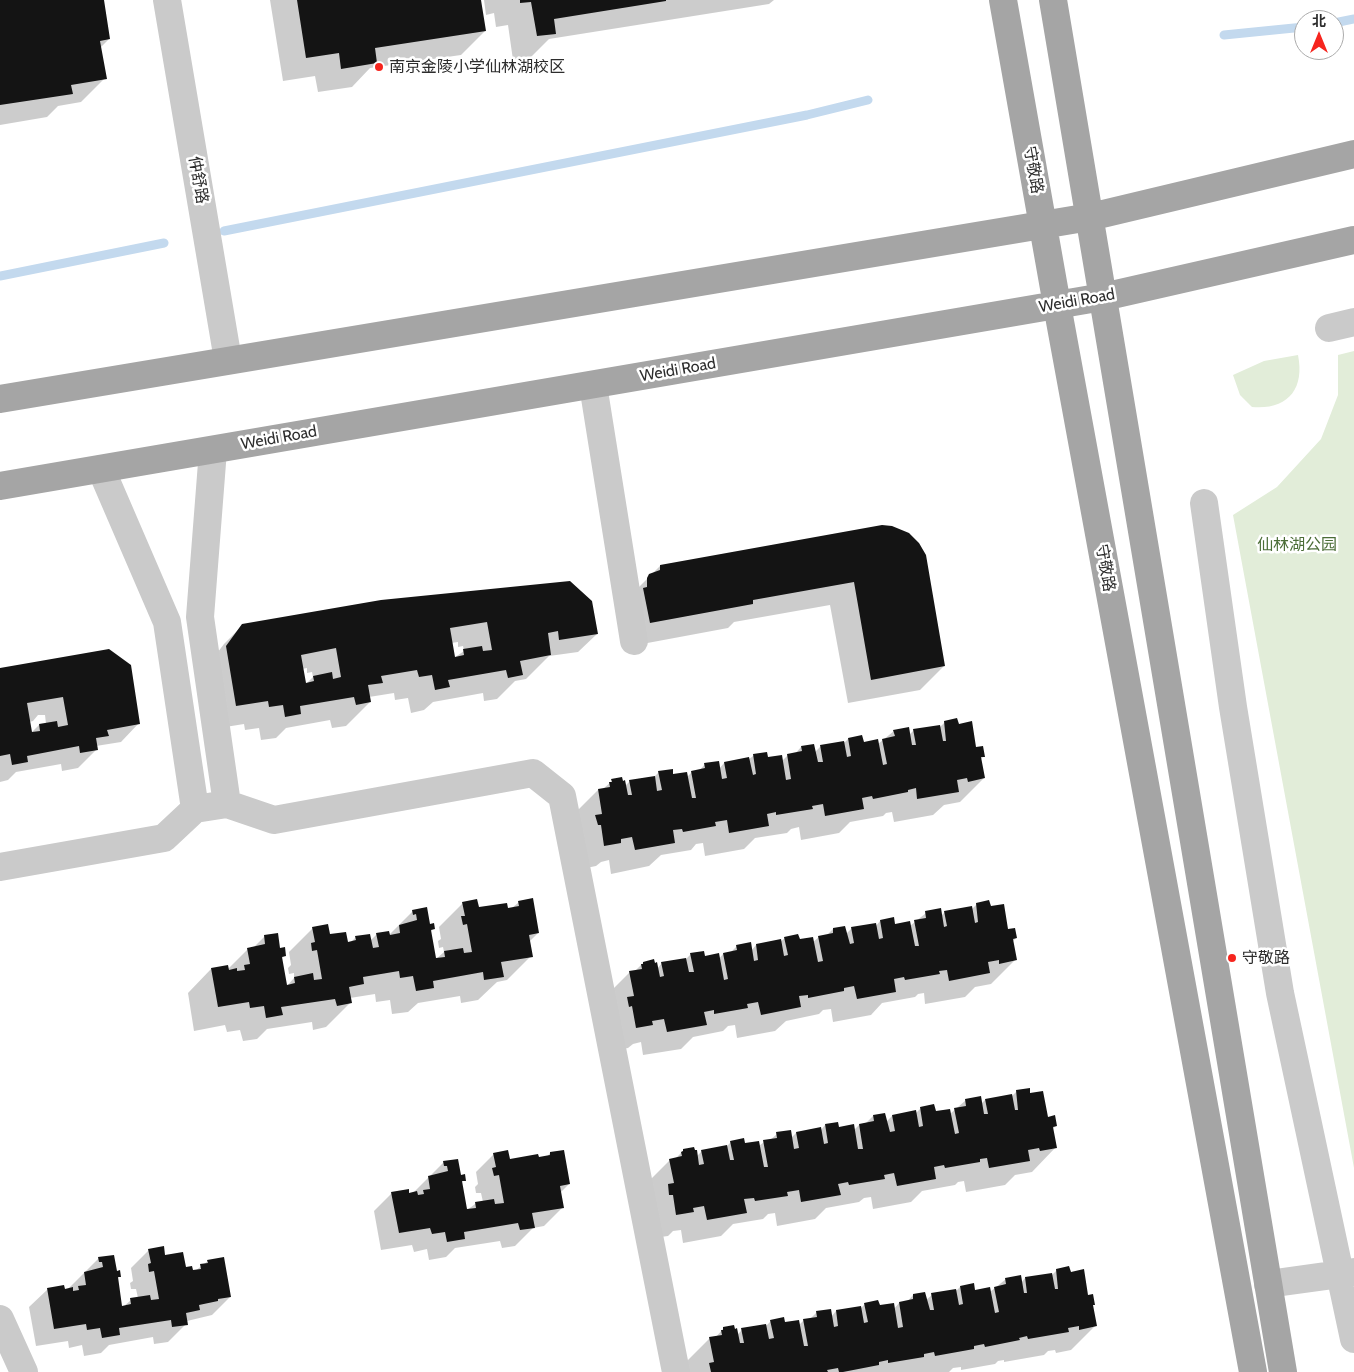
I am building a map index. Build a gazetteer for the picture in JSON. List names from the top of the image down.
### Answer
{
  "streets": {
    "main road": ["守敬路", "Weidi Road"],
    "street": ["仲舒路"]
  },
  "crossings": [
    ["守敬路", "Weidi Road"]
  ],
  "parks": ["仙林湖公园"],
  "places": ["南京金陵小学仙林湖校区", "守敬路"],
  "north": "top"
}
